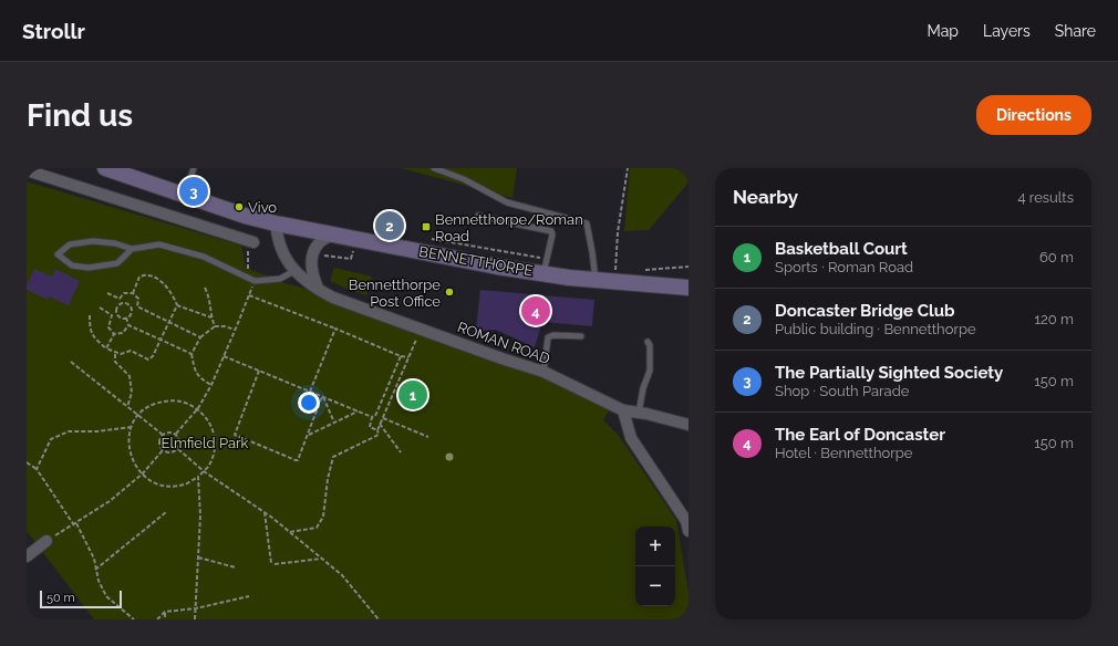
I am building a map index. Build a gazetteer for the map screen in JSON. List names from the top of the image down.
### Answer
{
  "streets": {
    "street": ["BENNETTHORPE", "ROMAN ROAD"]
  },
  "crossings": [
    ["BENNETTHORPE", "ROMAN ROAD"]
  ],
  "parks": ["Elmfield Park"],
  "places": {
    "other": ["Vivo", "Bennetthorpe Post Office"],
    "transit": ["Bennetthorpe/Roman Road"]
  },
  "scale_bar": "50 m",
  "page": {
    "header": "Strollr",
    "nav": ["Map", "Layers", "Share"],
    "buttons": "Directions",
    "title": "Find us",
    "heading": ["Nearby", "4 results"],
    "pins": [
      "3",
      "2",
      "4",
      "1"
    ],
    "list": [
      {
        "mark": "1",
        "name": "Basketball Court",
        "note": "Sports · Roman Road",
        "value": "60 m"
      },
      {
        "mark": "2",
        "name": "Doncaster Bridge Club",
        "note": "Public building · Bennetthorpe",
        "value": "120 m"
      },
      {
        "mark": "3",
        "name": "The Partially Sighted Society",
        "note": "Shop · South Parade",
        "value": "150 m"
      },
      {
        "mark": "4",
        "name": "The Earl of Doncaster",
        "note": "Hotel · Bennetthorpe",
        "value": "150 m"
      }
    ],
    "map_buttons": ["+", "−"],
    "scale": "50 m"
  }
}
